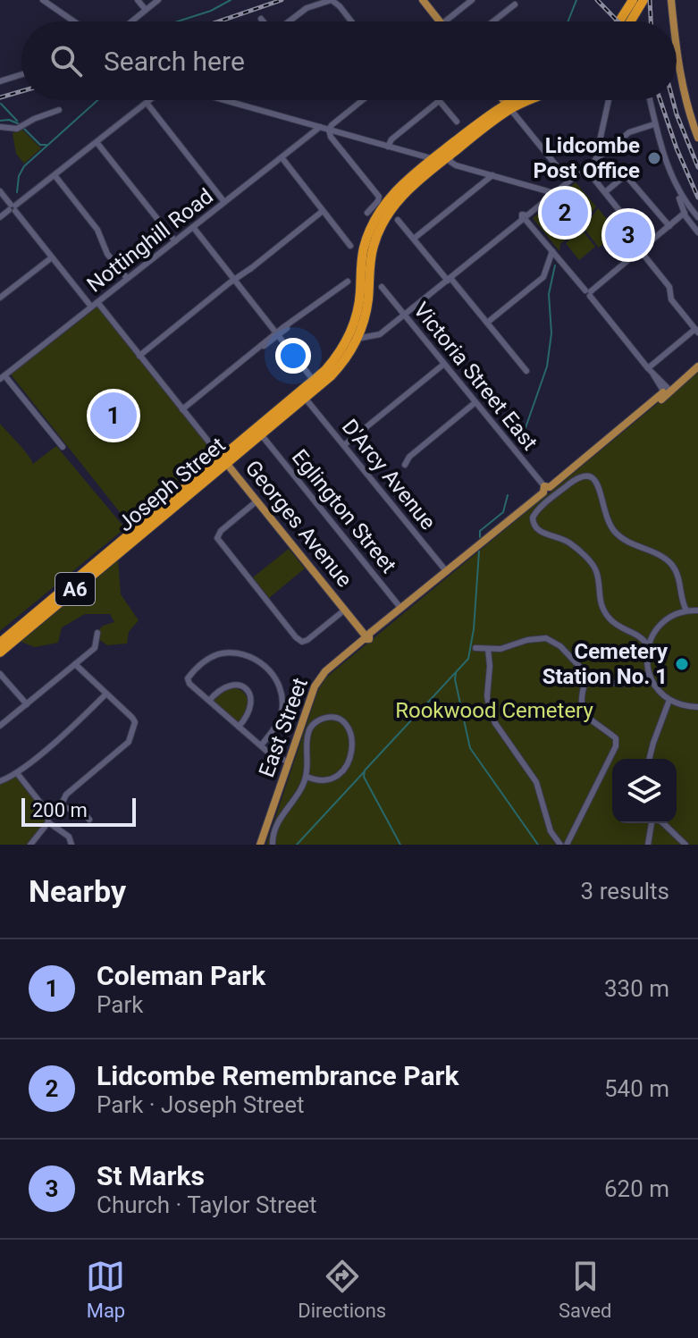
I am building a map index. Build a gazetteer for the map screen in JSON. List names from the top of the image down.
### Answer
{
  "streets": {
    "highway": ["Joseph Street", "A6"],
    "main road": ["Georges Avenue", "East Street"],
    "street": [
      "Nottinghill Road",
      "Victoria Street East",
      "D'Arcy Avenue",
      "Eglington Street"
    ]
  },
  "crossings": [
    ["Nottinghill Road", "Georges Avenue"],
    ["Victoria Street East", "Joseph Street"],
    ["Victoria Street East", "East Street"],
    ["D'Arcy Avenue", "Joseph Street"],
    ["D'Arcy Avenue", "East Street"],
    ["Joseph Street", "Eglington Street"],
    ["Joseph Street", "Georges Avenue"],
    ["Joseph Street", "A6"],
    ["Eglington Street", "East Street"],
    ["Georges Avenue", "East Street"]
  ],
  "parks": ["Rookwood Cemetery"],
  "places": ["Lidcombe Post Office", "Cemetery Station No. 1"],
  "scale_bar": "200 m",
  "page": {
    "search": "Search here",
    "pins": ["2", "3", "1"],
    "scale": "200 m",
    "heading": ["Nearby", "3 results"],
    "list": [
      {
        "mark": "1",
        "name": "Coleman Park",
        "note": "Park",
        "value": "330 m"
      },
      {
        "mark": "2",
        "name": "Lidcombe Remembrance Park",
        "note": "Park · Joseph Street",
        "value": "540 m"
      },
      {
        "mark": "3",
        "name": "St Marks",
        "note": "Church · Taylor Street",
        "value": "620 m"
      }
    ],
    "nav": ["Map", "Directions", "Saved"]
  }
}
